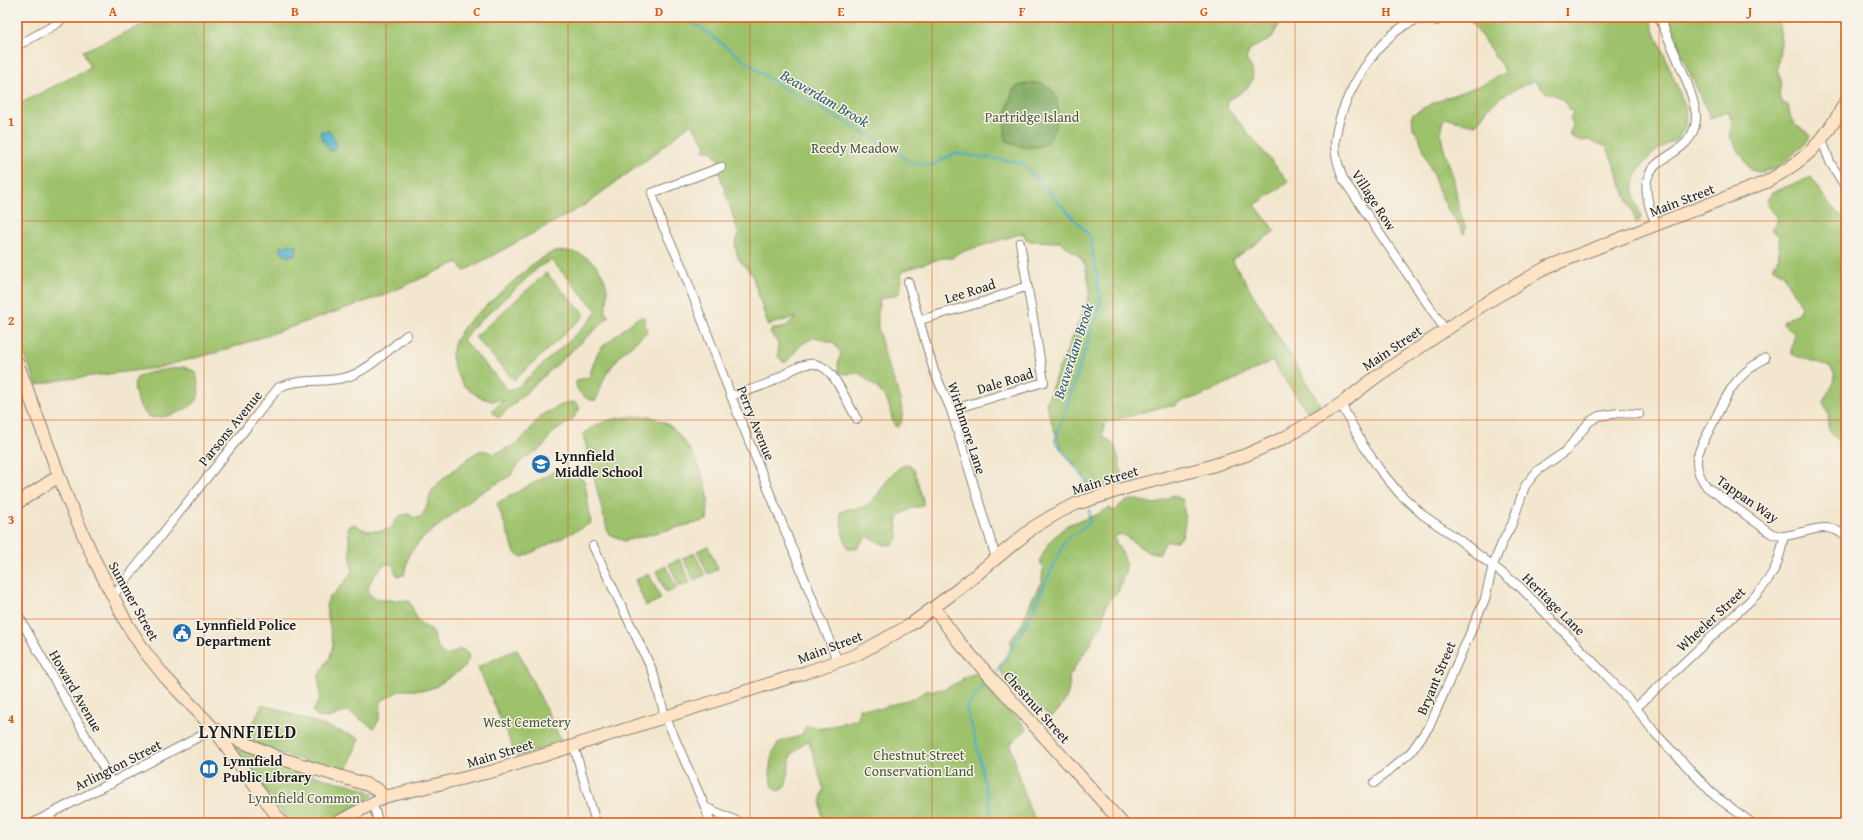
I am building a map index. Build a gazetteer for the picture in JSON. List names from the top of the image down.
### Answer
{
  "streets": {
    "street": [
      "Village Row",
      "Main Street",
      "Lee Road",
      "Dale Road",
      "Perry Avenue",
      "Parsons Avenue",
      "Wirthmore Lane",
      "Tappan Way",
      "Summer Street",
      "Heritage Lane",
      "Wheeler Street",
      "Bryant Street",
      "Howard Avenue",
      "Chestnut Street",
      "Arlington Street"
    ]
  },
  "crossings": [
    ["Village Row", "Main Street"],
    ["Main Street", "Perry Avenue"],
    ["Main Street", "Wirthmore Lane"],
    ["Main Street", "Heritage Lane"],
    ["Main Street", "Chestnut Street"],
    ["Lee Road", "Dale Road"],
    ["Lee Road", "Wirthmore Lane"],
    ["Dale Road", "Wirthmore Lane"],
    ["Parsons Avenue", "Summer Street"],
    ["Tappan Way", "Wheeler Street"],
    ["Summer Street", "Arlington Street"],
    ["Heritage Lane", "Wheeler Street"],
    ["Heritage Lane", "Bryant Street"],
    ["Howard Avenue", "Arlington Street"]
  ],
  "districts": ["LYNNFIELD"],
  "water": ["Beaverdam Brook"],
  "parks": [
    "Partridge Island",
    "Reedy Meadow",
    "West Cemetery",
    "Chestnut Street Conservation Land",
    "Lynnfield Common"
  ],
  "places": {
    "school or university": ["Lynnfield Middle School"],
    "public building": ["Lynnfield Police Department"],
    "library": ["Lynnfield Public Library"]
  },
  "grid": {
    "columns": [
      "A",
      "B",
      "C",
      "D",
      "E",
      "F",
      "G",
      "H",
      "I",
      "J"
    ],
    "rows": [
      "1",
      "2",
      "3",
      "4"
    ]
  }
}
